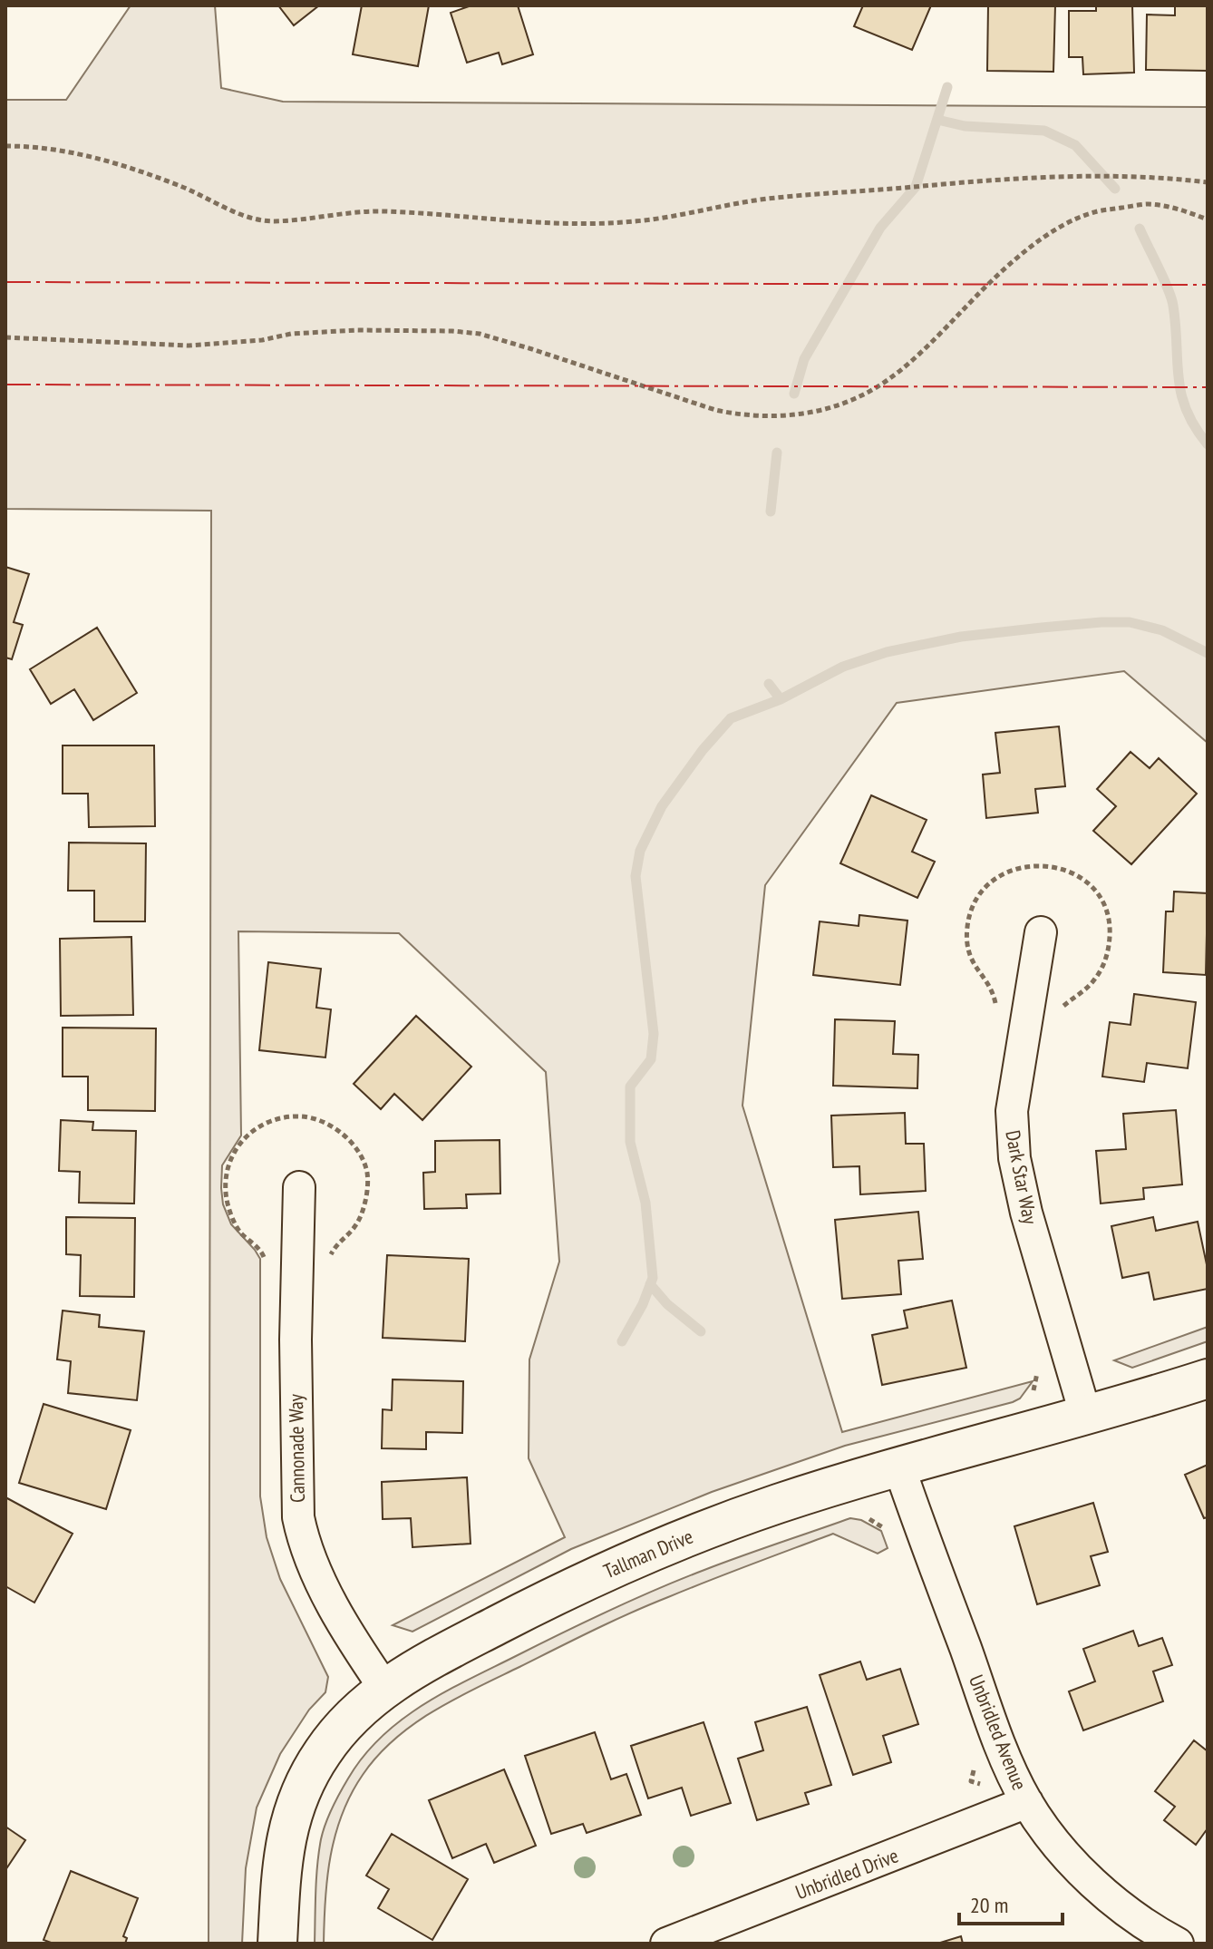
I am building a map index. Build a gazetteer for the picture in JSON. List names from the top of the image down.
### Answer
{
  "streets": {
    "street": [
      "Dark Star Way",
      "Cannonade Way",
      "Tallman Drive",
      "Unbridled Avenue",
      "Unbridled Drive"
    ]
  },
  "crossings": [
    ["Dark Star Way", "Tallman Drive"],
    ["Cannonade Way", "Tallman Drive"],
    ["Tallman Drive", "Unbridled Avenue"],
    ["Unbridled Avenue", "Unbridled Drive"]
  ],
  "scale_bar": "20 m"
}
